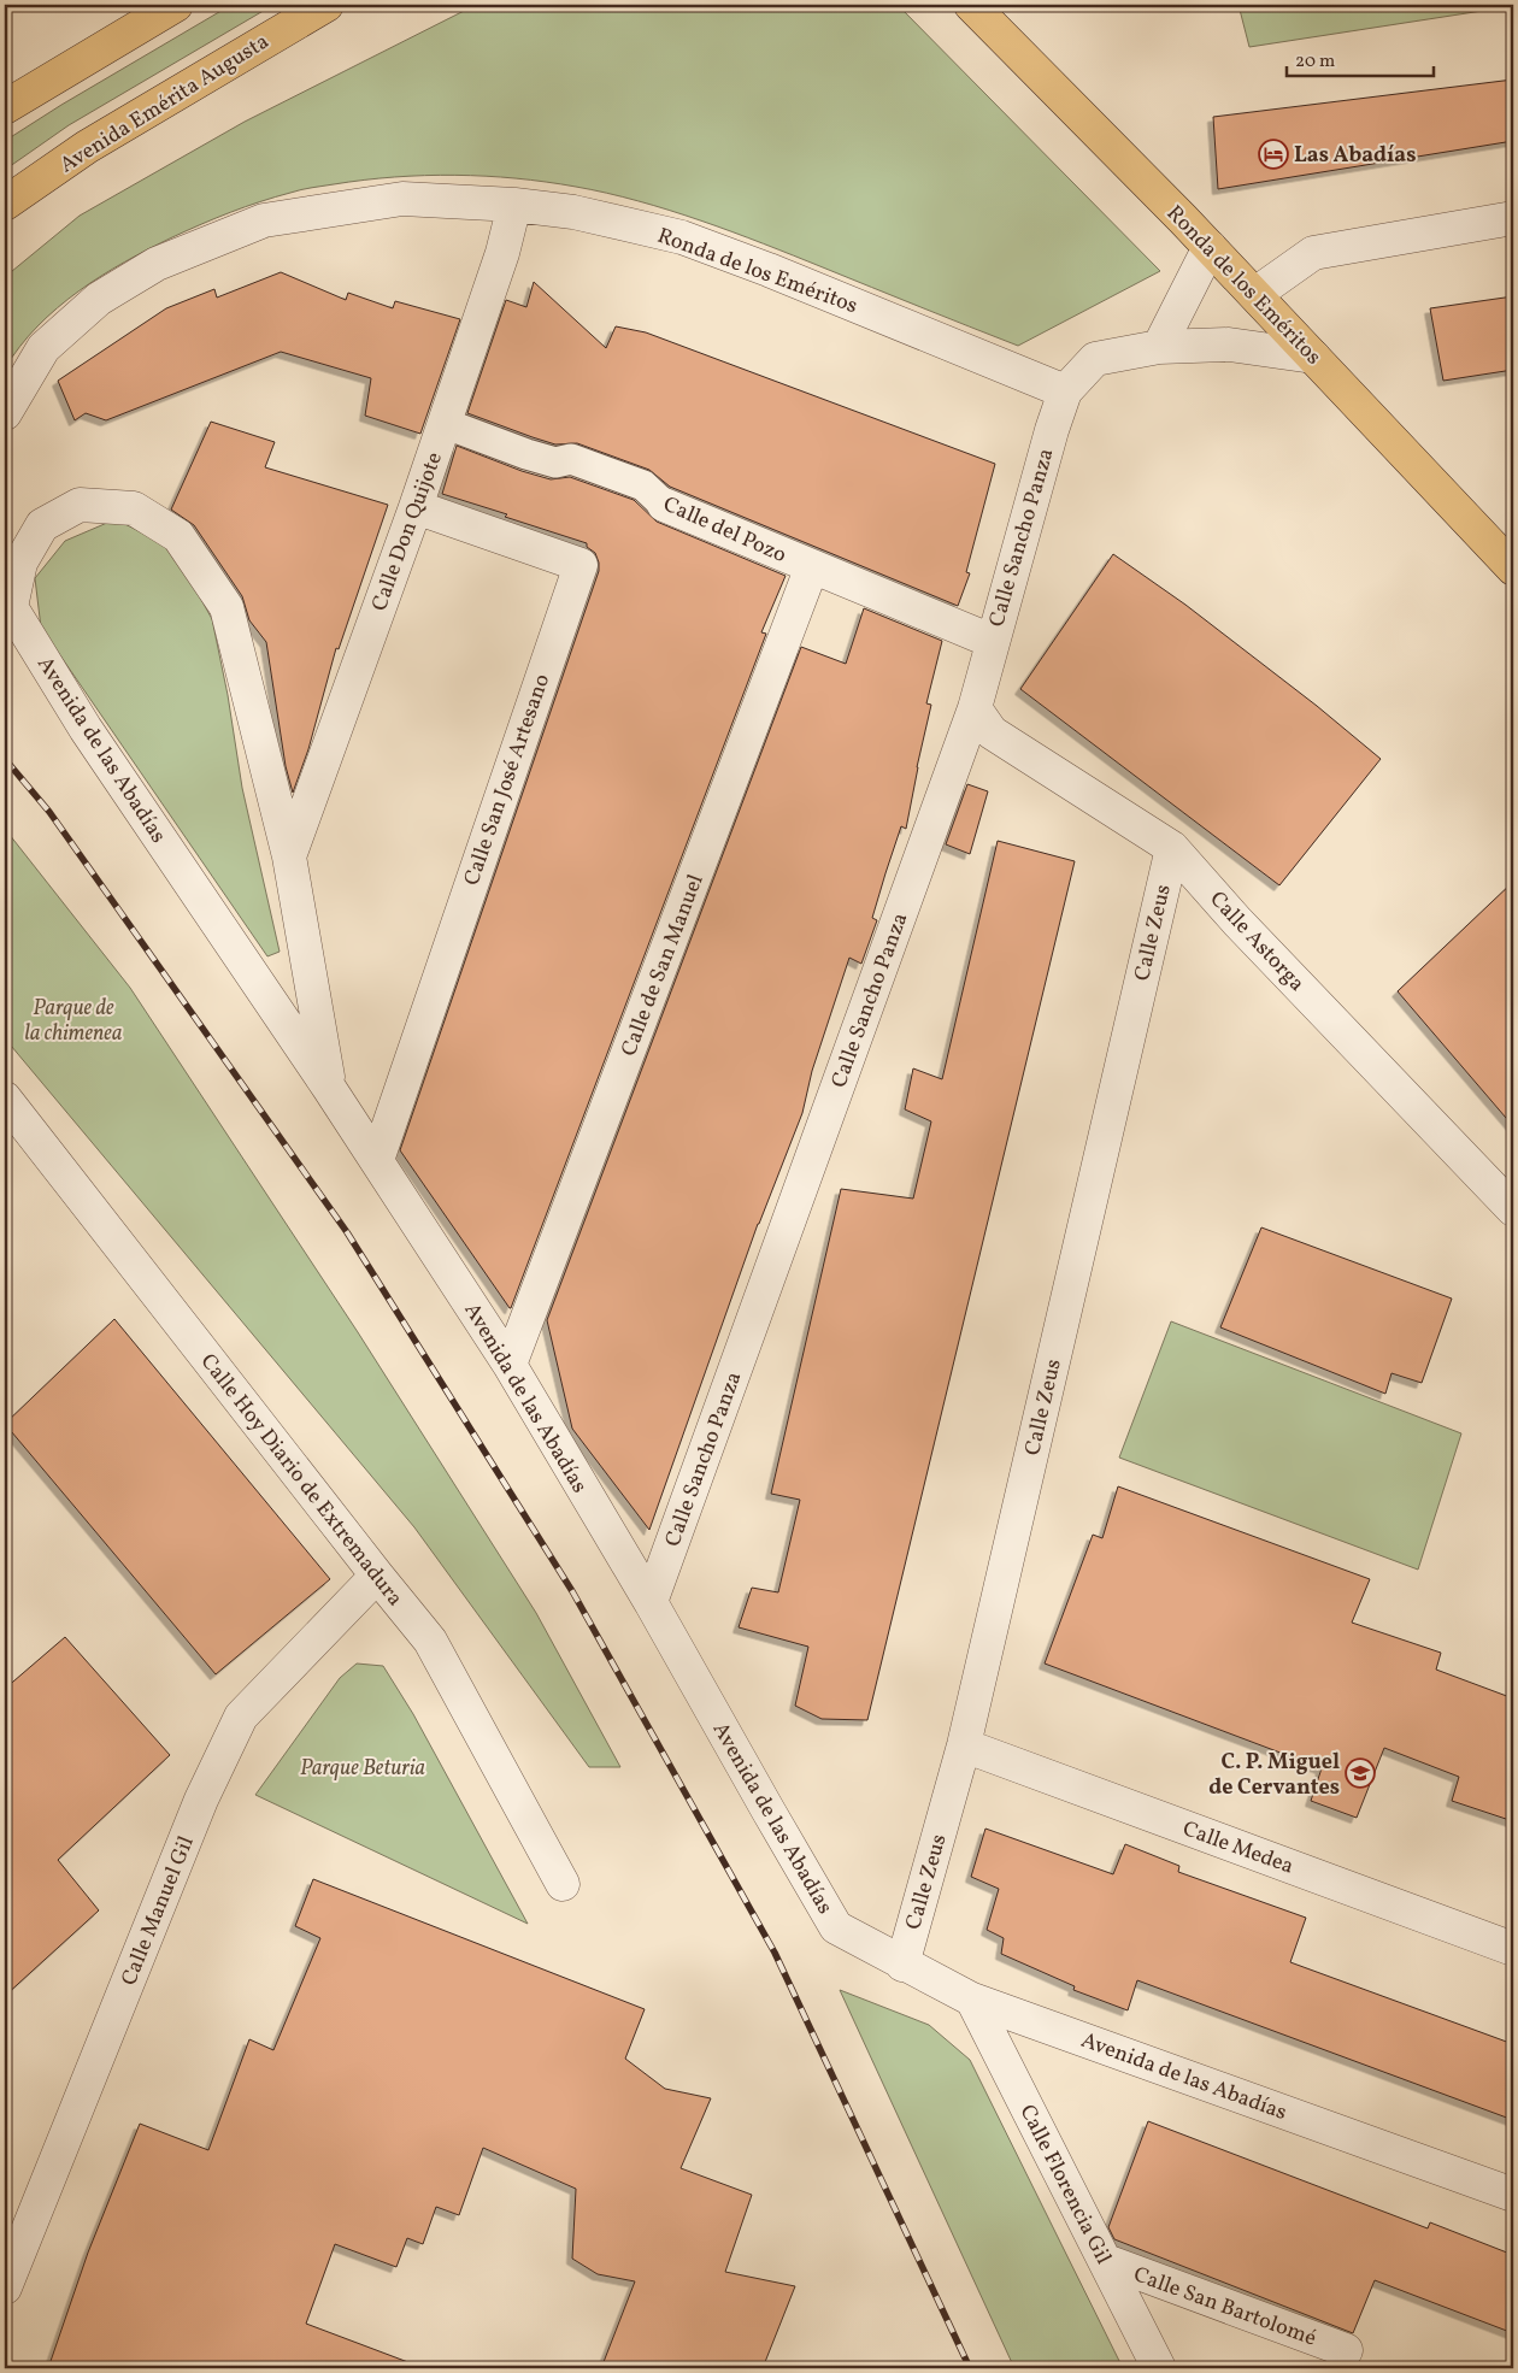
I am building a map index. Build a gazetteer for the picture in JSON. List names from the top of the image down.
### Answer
{
  "streets": {
    "main road": ["Avenida Emérita Augusta", "Ronda de los Eméritos"],
    "street": [
      "Calle del Pozo",
      "Calle Don Quijote",
      "Calle Sancho Panza",
      "Avenida de las Abadías",
      "Calle San José Artesano",
      "Calle Zeus",
      "Calle Astorga",
      "Calle de San Manuel",
      "Calle Hoy Diario de Extremadura",
      "Calle Medea",
      "Calle Manuel Gil",
      "Calle Florencia Gil",
      "Calle San Bartolomé"
    ]
  },
  "crossings": [
    ["Ronda de los Eméritos", "Calle Don Quijote"],
    ["Ronda de los Eméritos", "Calle Sancho Panza"],
    ["Calle del Pozo", "Calle Sancho Panza"],
    ["Calle del Pozo", "Calle de San Manuel"],
    ["Calle Don Quijote", "Avenida de las Abadías"],
    ["Calle Don Quijote", "Calle San José Artesano"],
    ["Calle Sancho Panza", "Avenida de las Abadías"],
    ["Calle Sancho Panza", "Calle Astorga"],
    ["Avenida de las Abadías", "Calle San José Artesano"],
    ["Avenida de las Abadías", "Calle Zeus"],
    ["Avenida de las Abadías", "Calle de San Manuel"],
    ["Avenida de las Abadías", "Calle Florencia Gil"],
    ["Calle Zeus", "Calle Astorga"],
    ["Calle Zeus", "Calle Medea"],
    ["Calle Hoy Diario de Extremadura", "Calle Manuel Gil"],
    ["Calle Florencia Gil", "Calle San Bartolomé"]
  ],
  "parks": ["Parque de la chimenea", "Parque Beturia"],
  "places": {
    "hotel": ["Las Abadías"],
    "school or university": ["C. P. Miguel de Cervantes"]
  },
  "scale_bar": "20 m"
}
